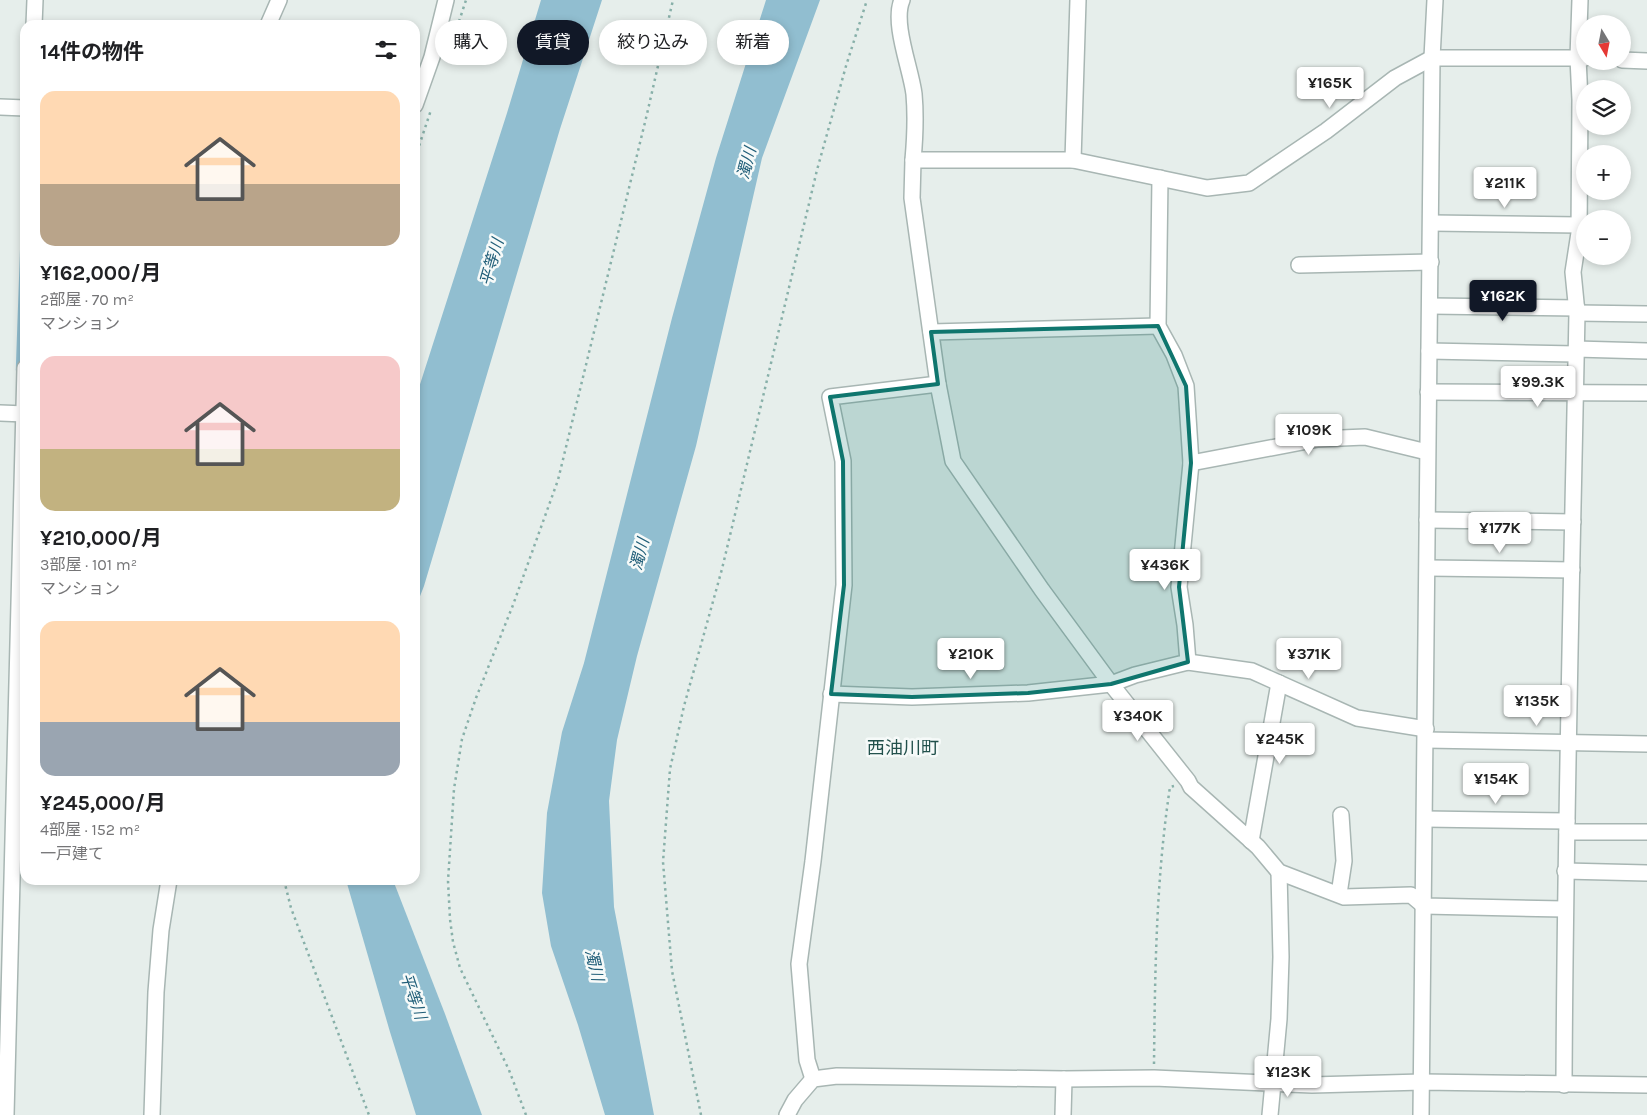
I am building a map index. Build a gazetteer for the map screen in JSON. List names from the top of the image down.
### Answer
{
  "districts": ["西油川町"],
  "water": ["濁川", "平等川"],
  "north": "bottom",
  "page": {
    "map_buttons": ["+", "−"],
    "chip": [
      "購入",
      "賃貸",
      "絞り込み",
      "新着"
    ],
    "heading": "14件の物件",
    "price": [
      "¥165K",
      "¥211K",
      "¥162K",
      "¥99.3K",
      "¥109K",
      "¥177K",
      "¥436K",
      "¥210K",
      "¥371K",
      "¥135K",
      "¥340K",
      "¥245K",
      "¥154K",
      "¥123K"
    ],
    "list": [
      {
        "name": "¥162,000/月",
        "note": "2部屋 · 70 m² · マンション"
      },
      {
        "name": "¥210,000/月",
        "note": "3部屋 · 101 m² · マンション"
      },
      {
        "name": "¥245,000/月",
        "note": "4部屋 · 152 m² · 一戸建て"
      }
    ]
  }
}
